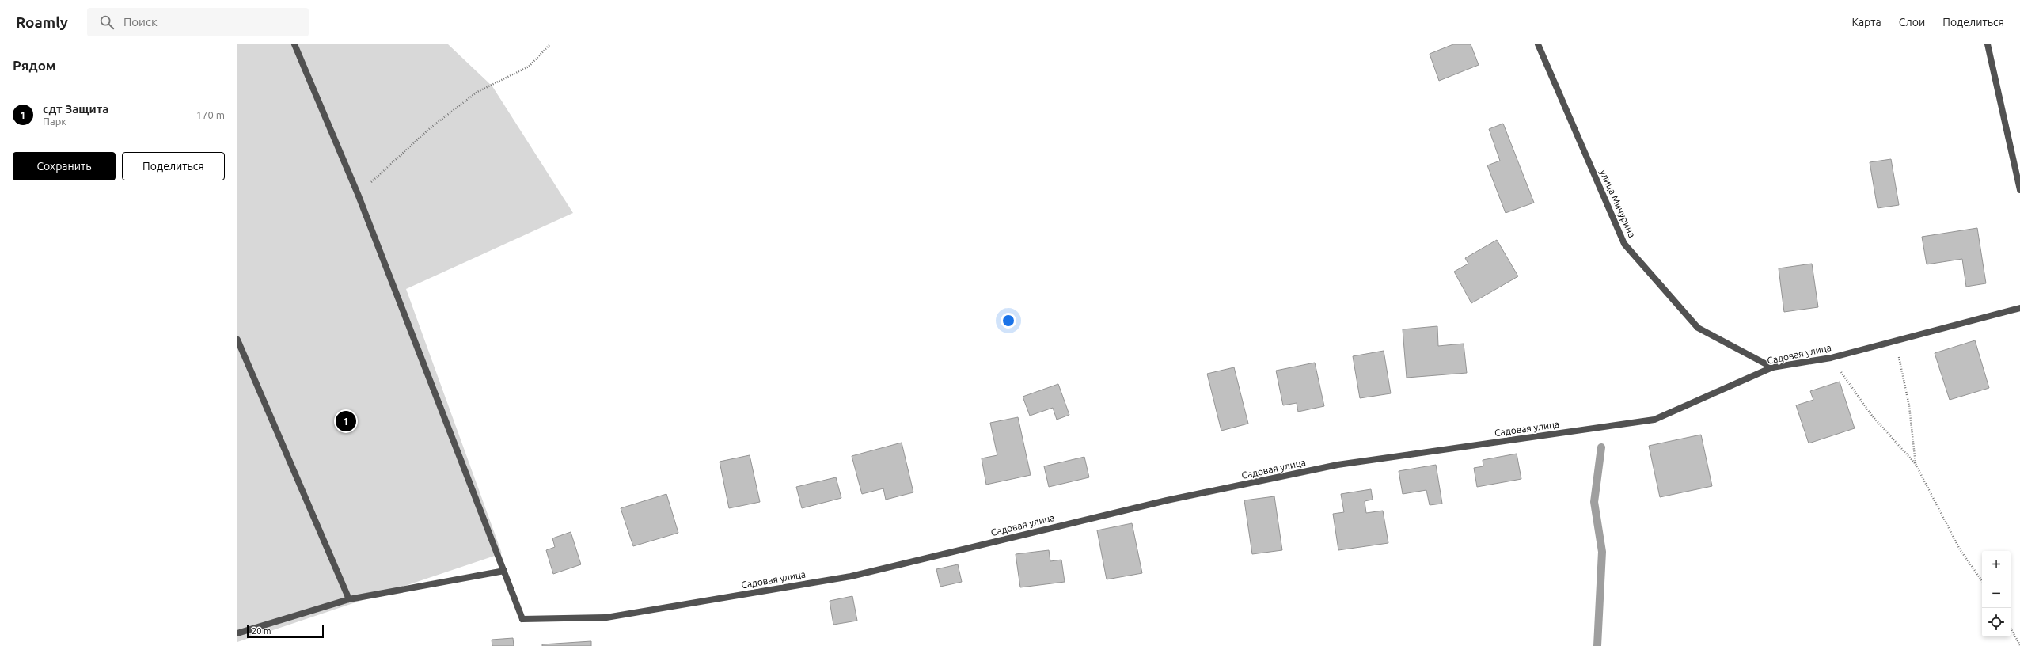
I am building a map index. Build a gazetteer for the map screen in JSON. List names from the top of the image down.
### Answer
{
  "streets": {
    "street": ["улица Мичурина", "Садовая улица"]
  },
  "crossings": [
    ["улица Мичурина", "Садовая улица"]
  ],
  "scale_bar": "20 m",
  "page": {
    "header": "Roamly",
    "search": "Поиск",
    "nav": ["Карта", "Слои", "Поделиться"],
    "heading": "Рядом",
    "list": [
      {
        "mark": "1",
        "name": "сдт Защита",
        "note": "Парк",
        "value": "170 m"
      }
    ],
    "buttons": ["Сохранить", "Поделиться"],
    "pins": "1",
    "map_buttons": ["+", "−"],
    "scale": "20 m"
  }
}
